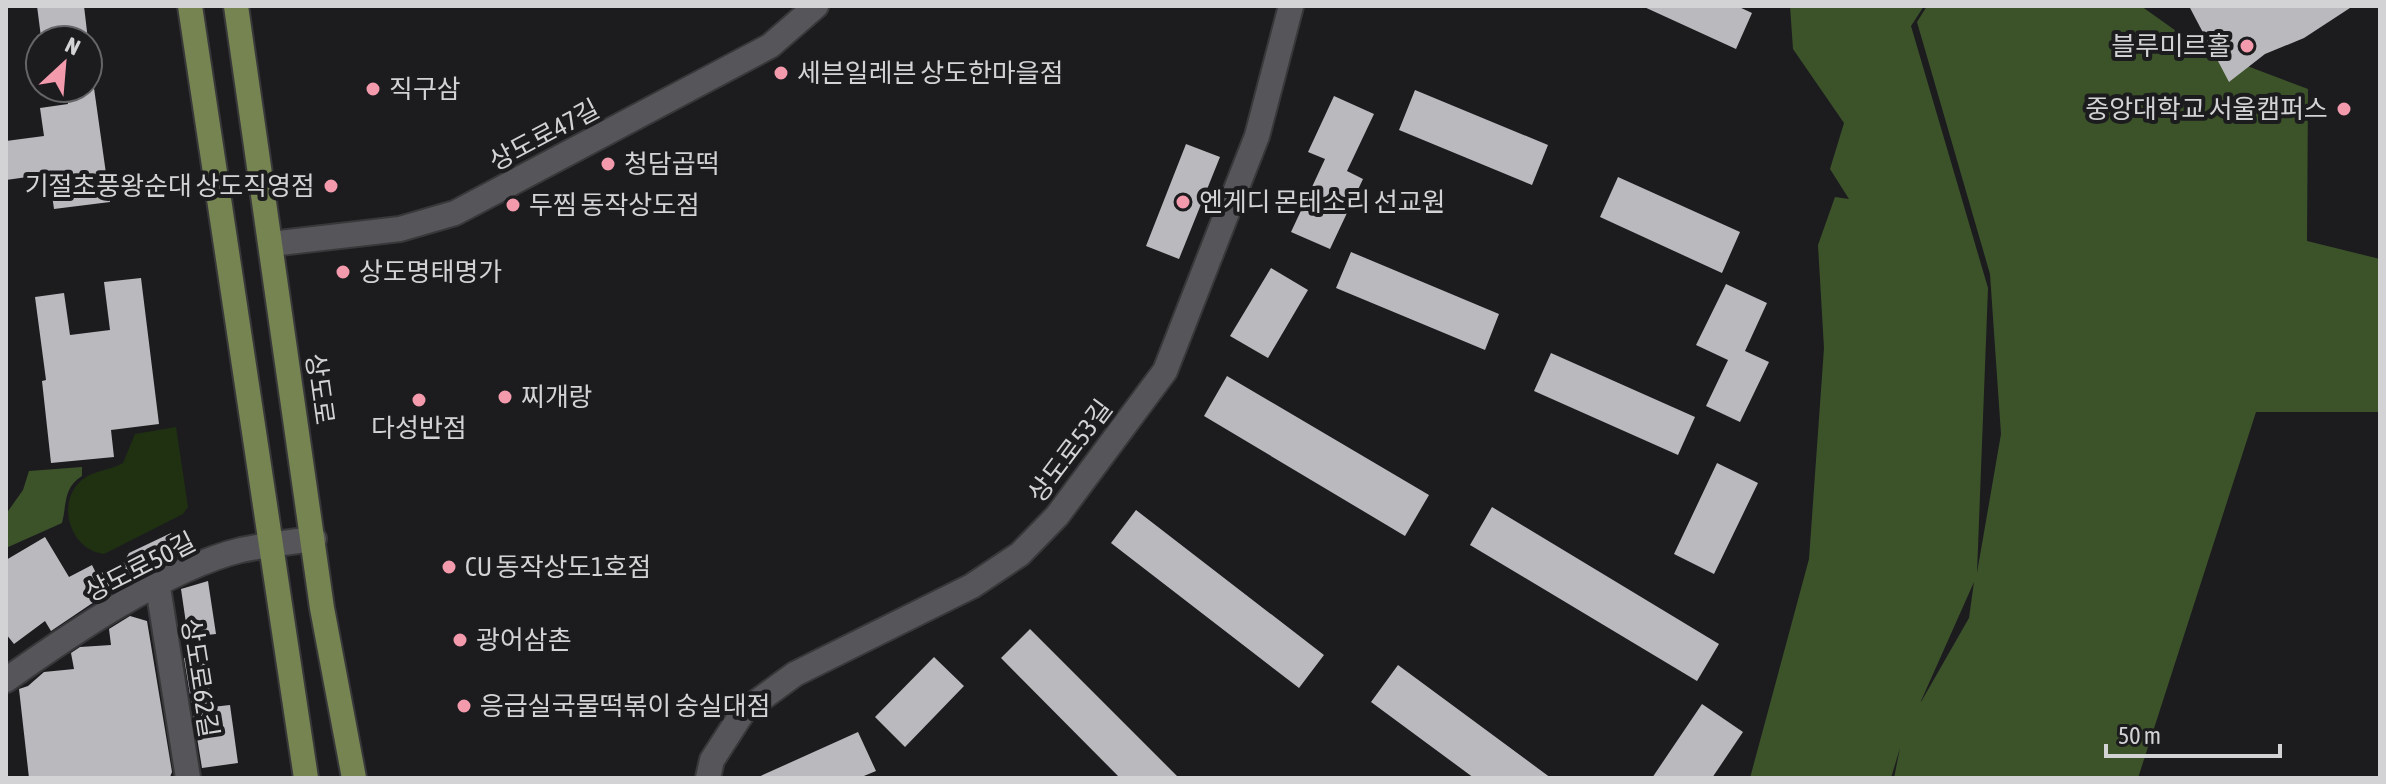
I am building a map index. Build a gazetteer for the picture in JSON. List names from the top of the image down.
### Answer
{
  "streets": {
    "main road": ["상도로"],
    "street": [
      "상도로47길",
      "상도로53길",
      "상도로50길",
      "상도로62길"
    ]
  },
  "crossings": [
    ["상도로47길", "상도로"],
    ["상도로", "상도로50길"],
    ["상도로50길", "상도로62길"]
  ],
  "places": [
    "블루미르홀",
    "세븐일레븐 상도한마을점",
    "직구삼",
    "중앙대학교 서울캠퍼스",
    "청담곱떡",
    "기절초풍왕순대 상도직영점",
    "엔게디 몬테소리 선교원",
    "두찜 동작상도점",
    "상도명태명가",
    "찌개랑",
    "다성반점",
    "CU 동작상도1호점",
    "광어삼촌",
    "응급실국물떡볶이 숭실대점"
  ],
  "scale_bar": "50 m",
  "north": "top right"
}
